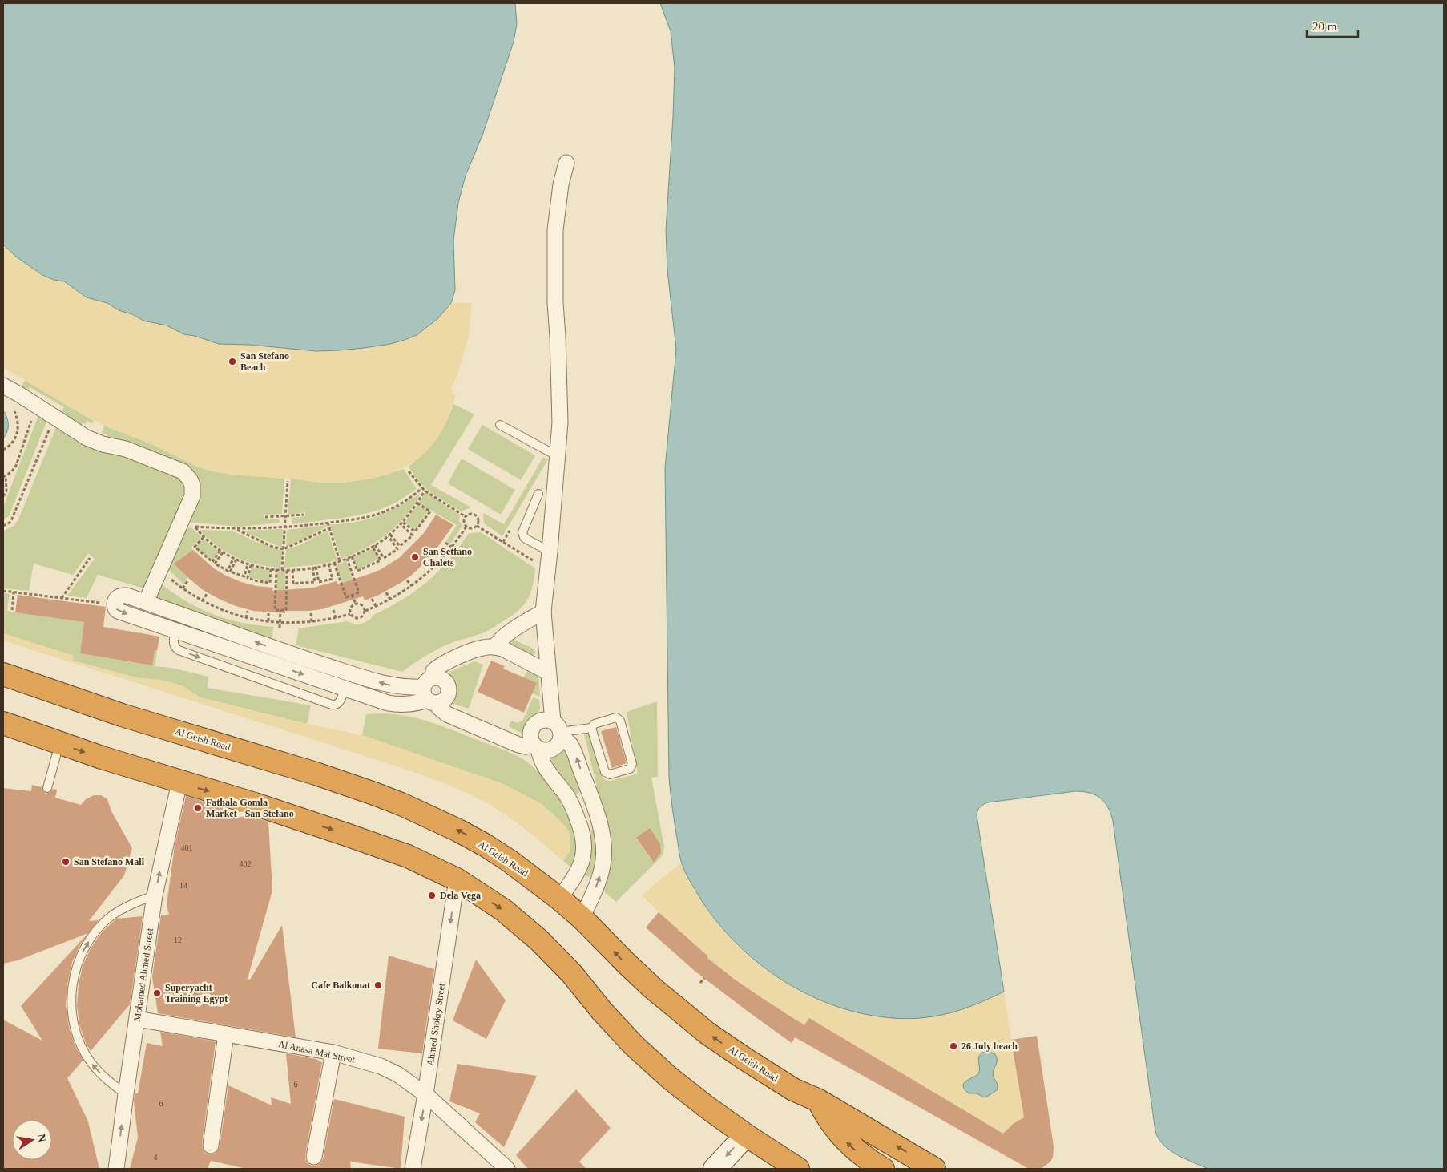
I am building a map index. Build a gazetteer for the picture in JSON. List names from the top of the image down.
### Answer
{
  "streets": {
    "highway": ["Al Geish Road"],
    "street": ["Mohamed Ahmed Street", "Ahmed Shokry Street", "Al Anasa Mai Street"]
  },
  "crossings": [
    ["Mohamed Ahmed Street", "Al Anasa Mai Street"],
    ["Ahmed Shokry Street", "Al Anasa Mai Street"]
  ],
  "one_way": ["Mohamed Ahmed Street"],
  "places": [
    "San Stefano Beach",
    "San Setfano Chalets",
    "Fathala Gomla Market - San Stefano",
    "San Stefano Mall",
    "Dela Vega",
    "Cafe Balkonat",
    "Superyacht Training Egypt",
    "26 July beach"
  ],
  "house_numbers": [
    "401",
    "402",
    "14",
    "12",
    "6",
    "6",
    "4"
  ],
  "scale_bar": "20 m",
  "north": "right"
}
